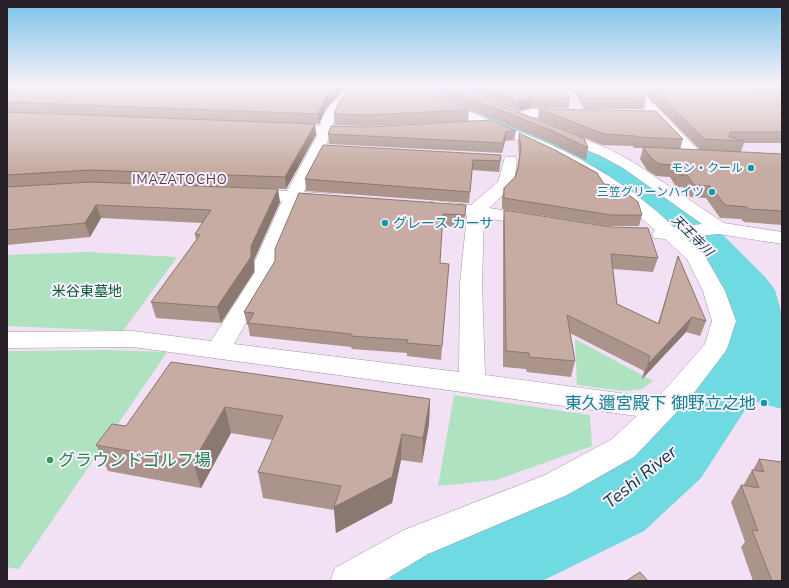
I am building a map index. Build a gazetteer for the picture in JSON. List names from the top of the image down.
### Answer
{
  "districts": ["IMAZATOCHO"],
  "water": ["天王寺川", "Teshi River"],
  "parks": ["米谷東墓地"],
  "places": [
    "モン・クール",
    "三笠グリーンハイツ",
    "グレース カーサ",
    "東久邇宮殿下 御野立之地",
    "グラウンドゴルフ場"
  ]
}
